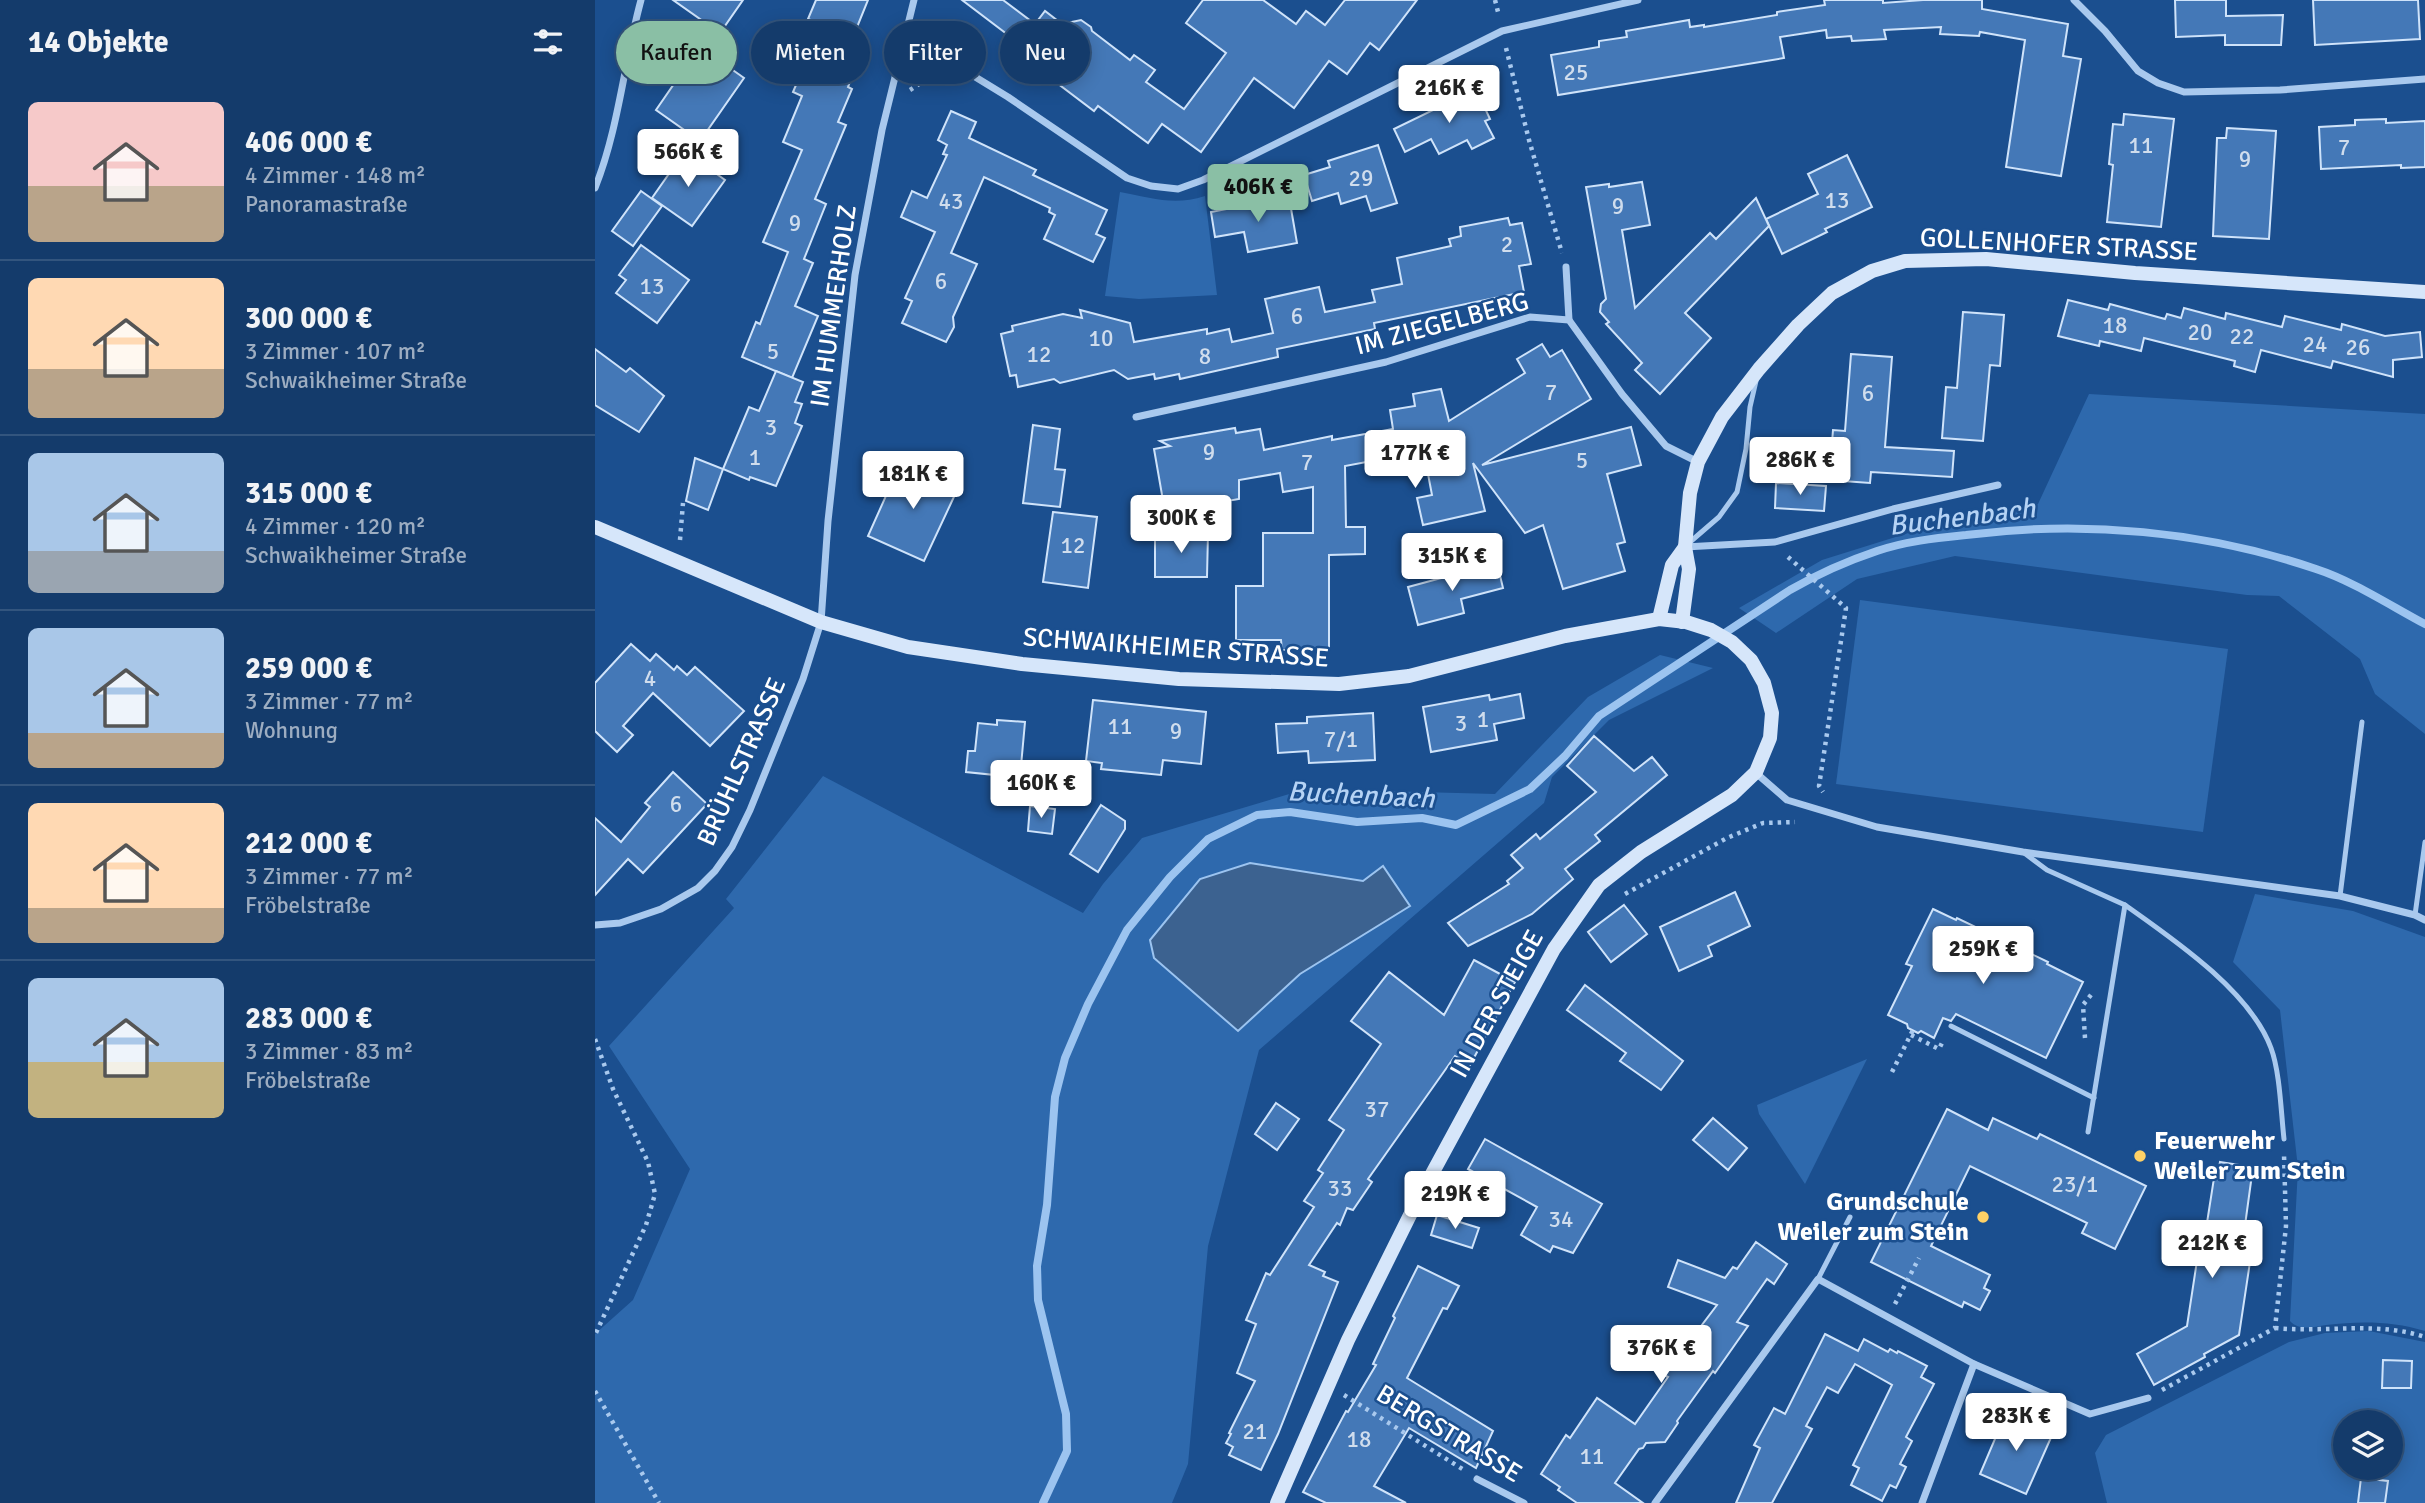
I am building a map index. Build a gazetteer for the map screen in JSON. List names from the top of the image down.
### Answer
{
  "streets": {
    "main road": ["GOLLENHOFER STRASSE", "SCHWAIKHEIMER STRASSE", "IN DER STEIGE"],
    "street": [
      "IM HUMMERHOLZ",
      "IM ZIEGELBERG",
      "BRÜHLSTRASSE",
      "BERGSTRASSE"
    ]
  },
  "crossings": [
    ["GOLLENHOFER STRASSE", "IM ZIEGELBERG"],
    ["GOLLENHOFER STRASSE", "SCHWAIKHEIMER STRASSE"],
    ["GOLLENHOFER STRASSE", "IN DER STEIGE"],
    ["IM HUMMERHOLZ", "SCHWAIKHEIMER STRASSE"],
    ["IM HUMMERHOLZ", "BRÜHLSTRASSE"],
    ["SCHWAIKHEIMER STRASSE", "BRÜHLSTRASSE"],
    ["SCHWAIKHEIMER STRASSE", "IN DER STEIGE"]
  ],
  "water": ["Buchenbach"],
  "places": ["Feuerwehr Weiler zum Stein", "Grundschule Weiler zum Stein"],
  "house_numbers": [
    "25",
    "11",
    "7",
    "9",
    "29",
    "13",
    "43",
    "9",
    "9",
    "2",
    "6",
    "13",
    "6",
    "18",
    "20",
    "22",
    "10",
    "24",
    "26",
    "5",
    "12",
    "8",
    "7",
    "6",
    "3",
    "9",
    "1",
    "5",
    "7",
    "12",
    "4",
    "1",
    "3",
    "11",
    "9",
    "7/1",
    "6",
    "37",
    "23/1",
    "33",
    "34",
    "21",
    "18",
    "11"
  ],
  "page": {
    "heading": "14 Objekte",
    "chip": [
      "Kaufen",
      "Mieten",
      "Filter",
      "Neu"
    ],
    "price": [
      "216K €",
      "566K €",
      "406K €",
      "177K €",
      "286K €",
      "181K €",
      "300K €",
      "315K €",
      "160K €",
      "259K €",
      "219K €",
      "212K €",
      "376K €",
      "283K €"
    ],
    "list": [
      {
        "name": "406 000 €",
        "note": "4 Zimmer · 148 m² · Panoramastraße"
      },
      {
        "name": "300 000 €",
        "note": "3 Zimmer · 107 m² · Schwaikheimer Straße"
      },
      {
        "name": "315 000 €",
        "note": "4 Zimmer · 120 m² · Schwaikheimer Straße"
      },
      {
        "name": "259 000 €",
        "note": "3 Zimmer · 77 m² · Wohnung"
      },
      {
        "name": "212 000 €",
        "note": "3 Zimmer · 77 m² · Fröbelstraße"
      },
      {
        "name": "283 000 €",
        "note": "3 Zimmer · 83 m² · Fröbelstraße"
      }
    ]
  }
}
